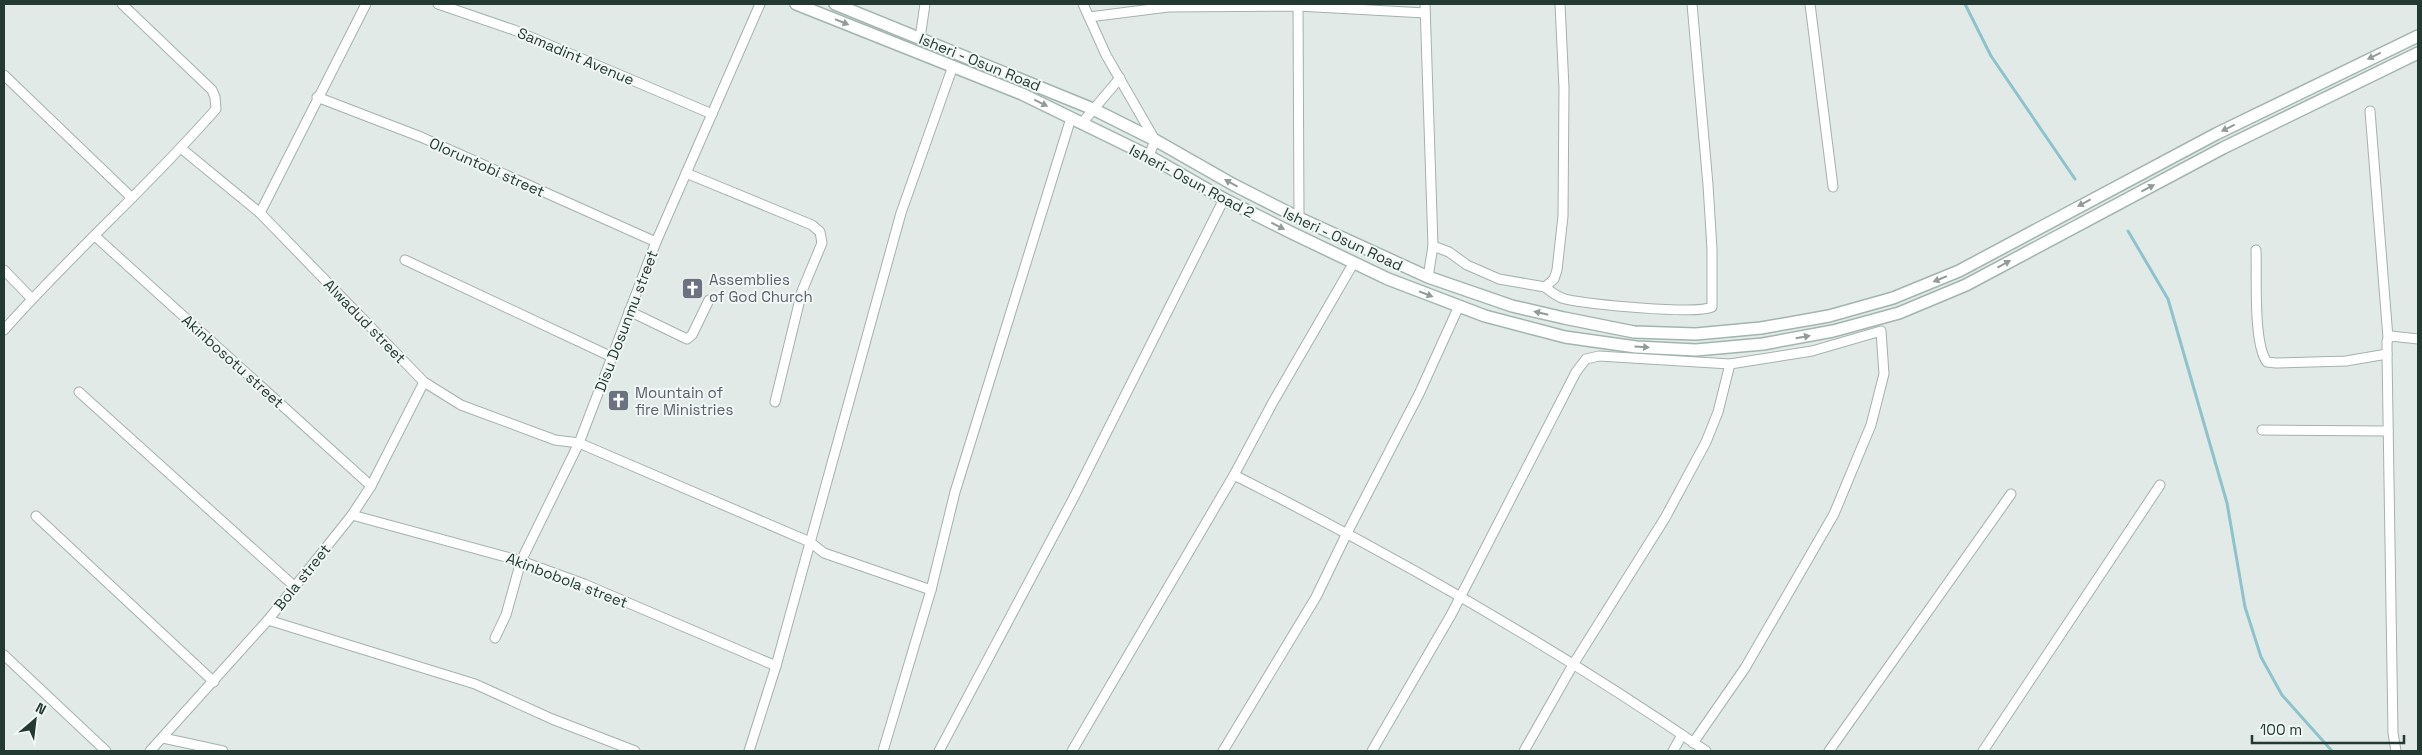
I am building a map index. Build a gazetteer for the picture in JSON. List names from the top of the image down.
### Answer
{
  "streets": {
    "main road": ["Isheri - Osun Road", "Isheri- Osun Road 2"],
    "street": [
      "Samadint Avenue",
      "Oloruntobi street",
      "Alwadud street",
      "Disu Dosunmu street",
      "Akinbosotu street",
      "Bola street",
      "Akinbobola street"
    ]
  },
  "crossings": [
    ["Samadint Avenue", "Disu Dosunmu street"],
    ["Oloruntobi street", "Disu Dosunmu street"],
    ["Alwadud street", "Disu Dosunmu street"],
    ["Alwadud street", "Bola street"],
    ["Disu Dosunmu street", "Akinbobola street"],
    ["Akinbosotu street", "Bola street"],
    ["Bola street", "Akinbobola street"]
  ],
  "one_way": ["Isheri - Osun Road", "Isheri- Osun Road 2"],
  "places": {
    "church": ["Assemblies of God Church", "Mountain of fire Ministries"]
  },
  "scale_bar": "100 m",
  "north": "top right"
}
